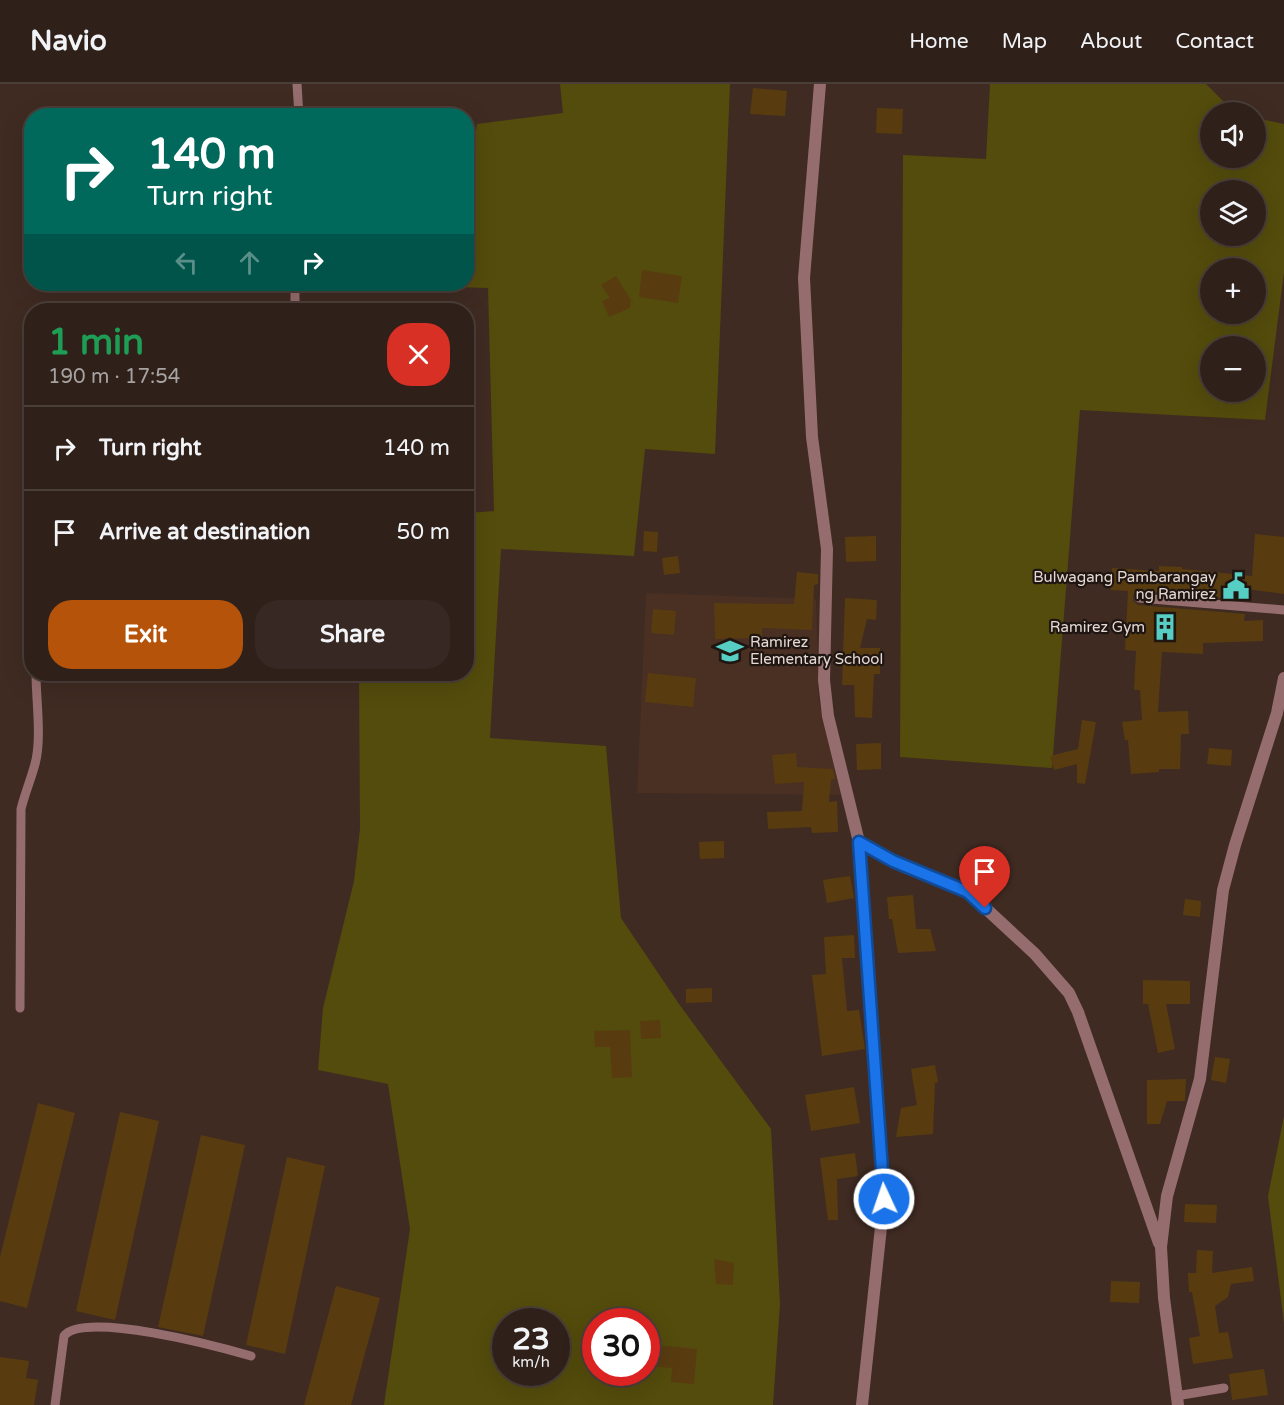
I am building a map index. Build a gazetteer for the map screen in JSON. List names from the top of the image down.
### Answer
{
  "places": {
    "public building": ["Bulwagang Pambarangay ng Ramirez"],
    "building": ["Ramirez Gym"],
    "school or university": ["Ramirez Elementary School"]
  },
  "page": {
    "header": "Navio",
    "nav": [
      "Home",
      "Map",
      "About",
      "Contact"
    ],
    "map_buttons": ["+", "−"],
    "turn": ["140 m", "Turn right"],
    "heading": ["1 min", "190 m · 17:54"],
    "list": [
      {
        "name": "Turn right",
        "value": "140 m"
      },
      {
        "name": "Arrive at destination",
        "value": "50 m"
      }
    ],
    "buttons": ["Exit", "Share"],
    "speed": "23 km/h",
    "limit": "30"
  }
}
